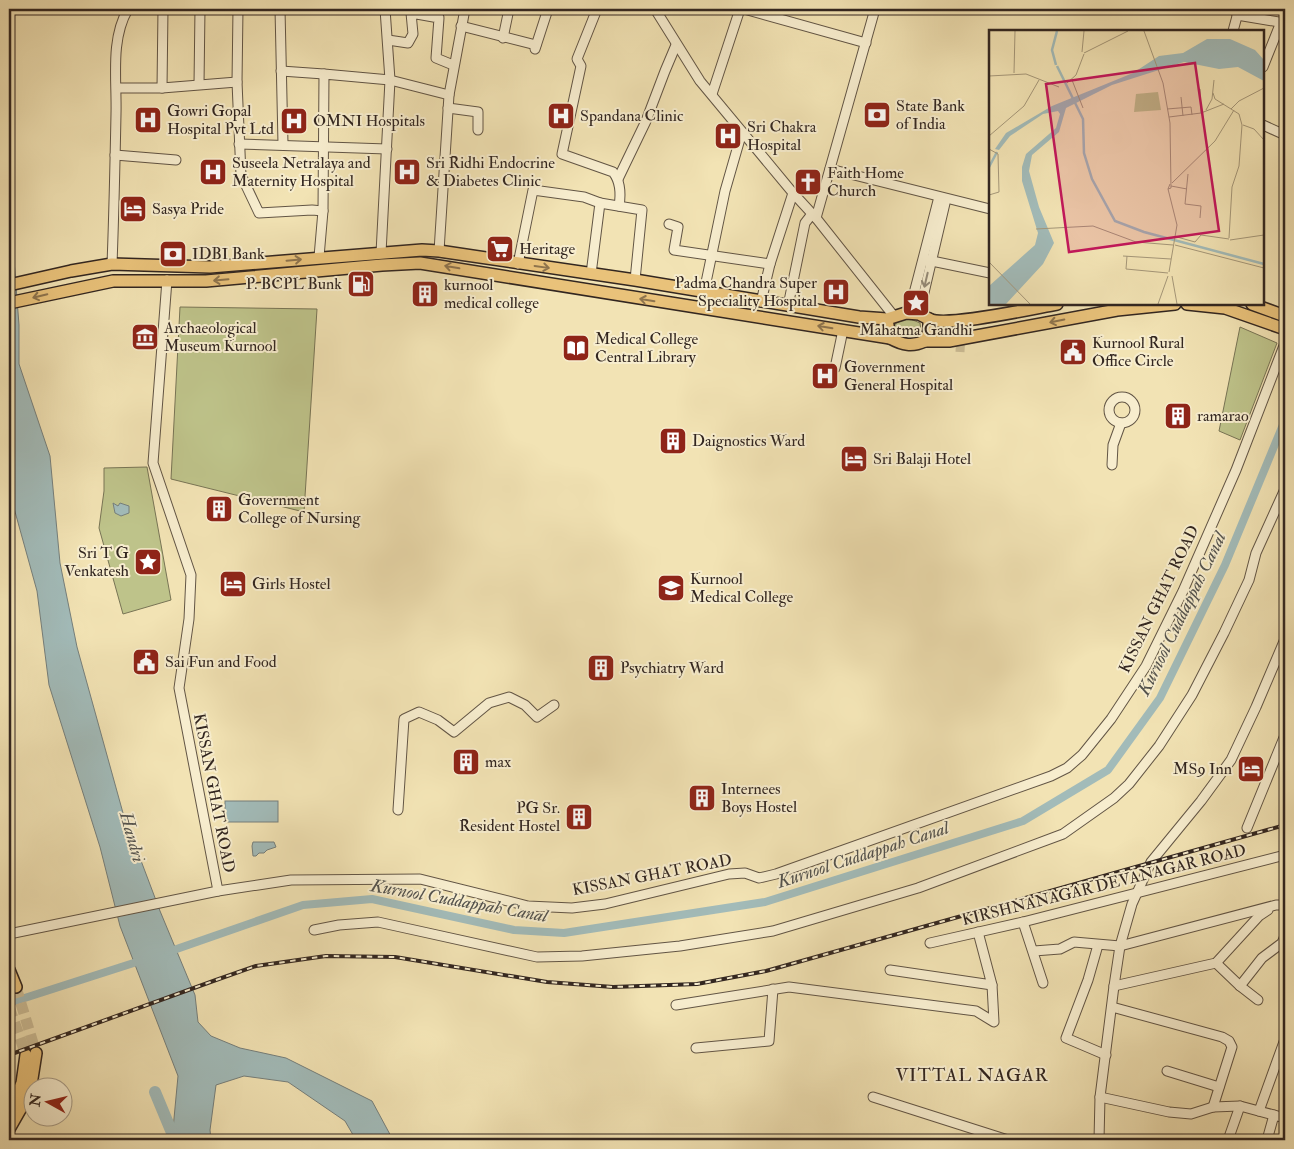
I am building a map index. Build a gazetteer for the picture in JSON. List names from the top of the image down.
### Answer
{
  "streets": {
    "street": ["KISSAN GHAT ROAD", "KIRSHNANAGAR DEVANAGAR ROAD"]
  },
  "districts": ["VITTAL NAGAR"],
  "water": ["Kurnool Cuddappah Canal", "Handri"],
  "places": {
    "bank": ["State Bank of India", "IDBI Bank"],
    "hospital": [
      "Spandana Clinic",
      "Gowri Gopal Hospital Pvt Ltd",
      "OMNI Hospitals",
      "Sri Chakra Hospital",
      "Suseela Netralaya and Maternity Hospital",
      "Sri Ridhi Endocrine & Diabetes Clinic",
      "Padma Chandra Super Speciality Hospital",
      "Government General Hospital"
    ],
    "church": ["Faith Home Church"],
    "hotel": [
      "Sasya Pride",
      "Sri Balaji Hotel",
      "Girls Hostel",
      "MS9 Inn"
    ],
    "supermarket": ["Heritage"],
    "fuel station": ["P. BCPL Bunk"],
    "building": [
      "kurnool medical college",
      "ramarao",
      "Daignostics Ward",
      "Government College of Nursing",
      "Psychiatry Ward",
      "max",
      "Internees Boys Hostel",
      "PG Sr. Resident Hostel"
    ],
    "place": ["Mahatma Gandhi", "Sri T G Venkatesh"],
    "museum": ["Archaeological Museum Kurnool"],
    "library": ["Medical College Central Library"],
    "public building": ["Kurnool Rural Office Circle", "Sai Fun and Food"],
    "school or university": ["Kurnool Medical College"]
  },
  "north": "left"
}
